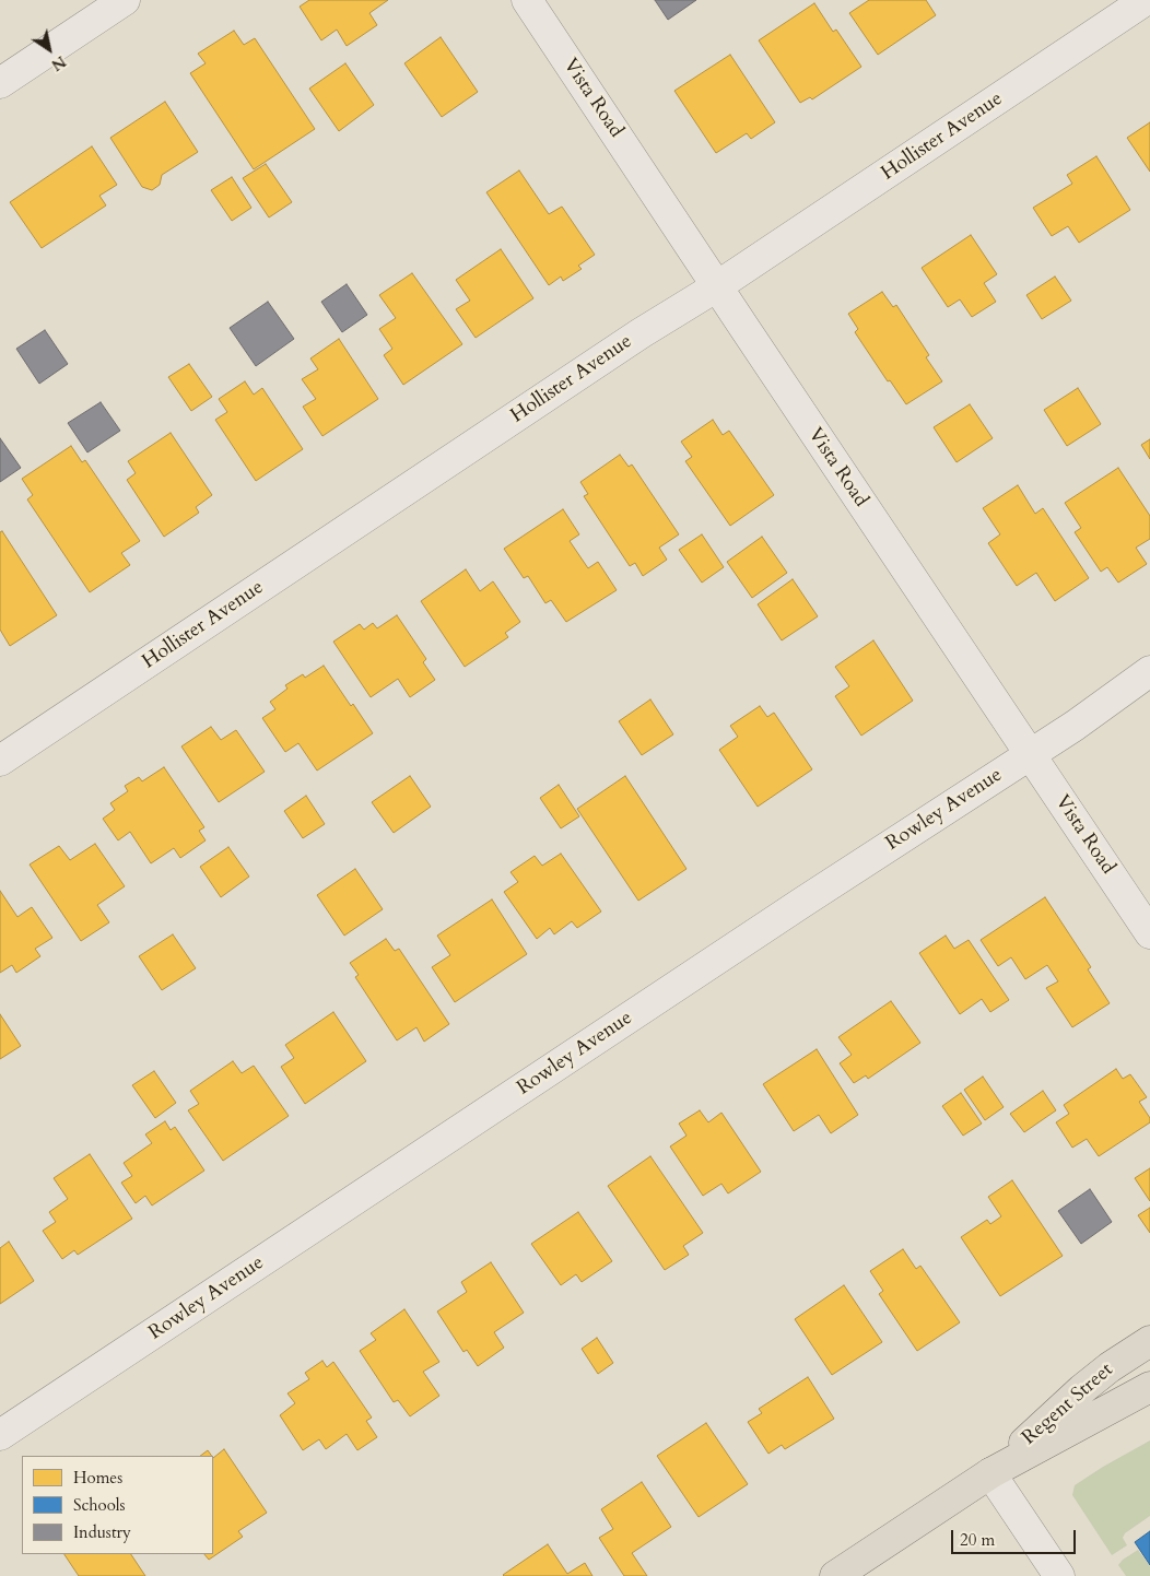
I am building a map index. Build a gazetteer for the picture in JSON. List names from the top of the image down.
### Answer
{
  "streets": {
    "main road": ["Regent Street"],
    "street": ["Vista Road", "Hollister Avenue", "Rowley Avenue"]
  },
  "crossings": [
    ["Vista Road", "Hollister Avenue"],
    ["Vista Road", "Rowley Avenue"]
  ],
  "legend": ["Homes", "Schools", "Industry"],
  "scale_bar": "20 m",
  "north": "bottom right"
}
